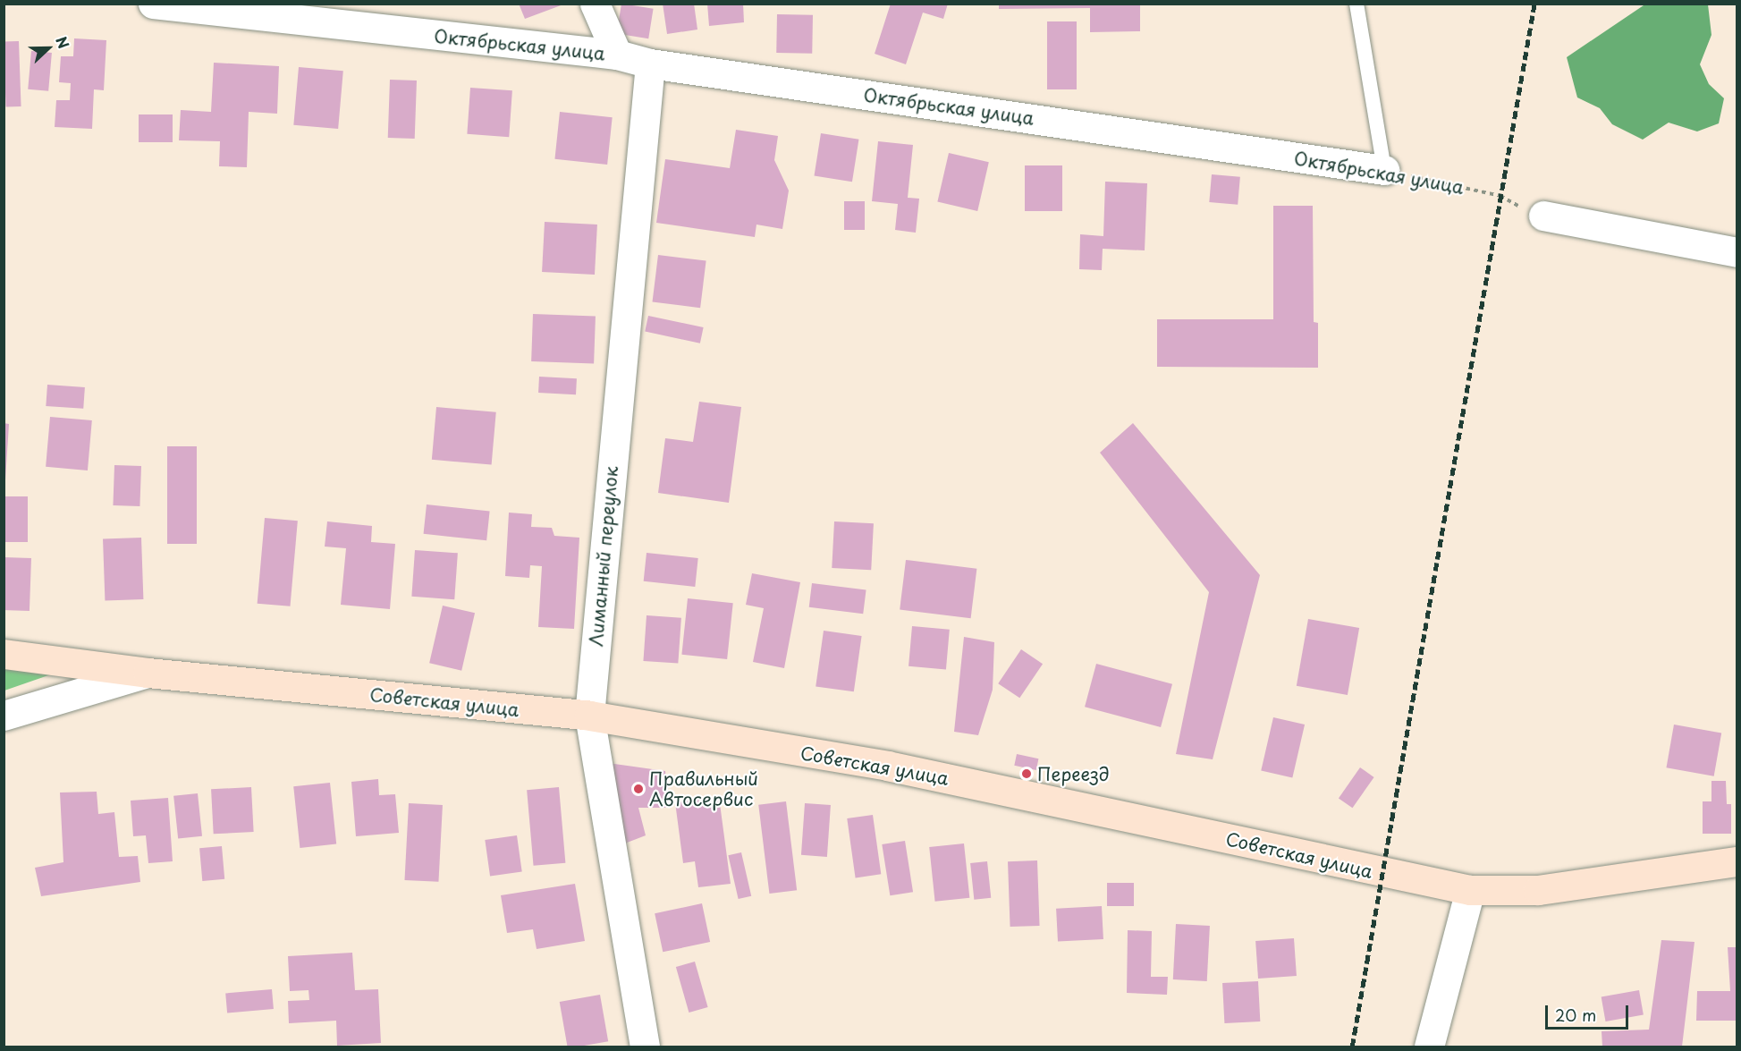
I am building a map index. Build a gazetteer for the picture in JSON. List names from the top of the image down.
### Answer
{
  "streets": {
    "street": ["Октябрьская улица", "Лиманный переулок", "Советская улица"]
  },
  "crossings": [
    ["Октябрьская улица", "Лиманный переулок"],
    ["Лиманный переулок", "Советская улица"]
  ],
  "places": ["Переезд", "Правильный Автосервис"],
  "scale_bar": "20 m",
  "north": "right"
}
